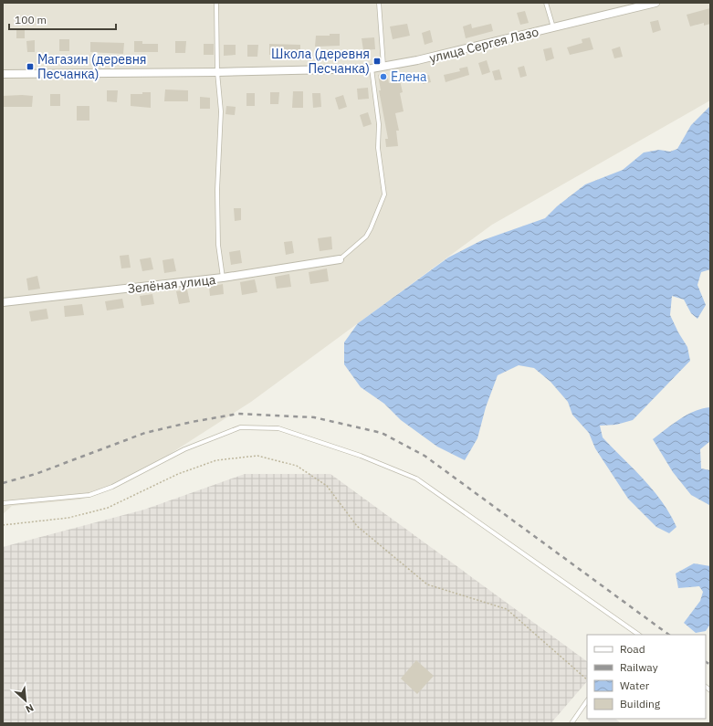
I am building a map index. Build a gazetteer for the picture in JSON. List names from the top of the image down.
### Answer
{
  "streets": {
    "street": ["улица Сергея Лазо", "Зелёная улица"]
  },
  "places": {
    "transit": ["Школа (деревня Песчанка)", "Магазин (деревня Песчанка)"],
    "other": ["Елена"]
  },
  "legend": [
    "Road",
    "Railway",
    "Water",
    "Building"
  ],
  "scale_bar": "100 m",
  "north": "bottom right"
}
